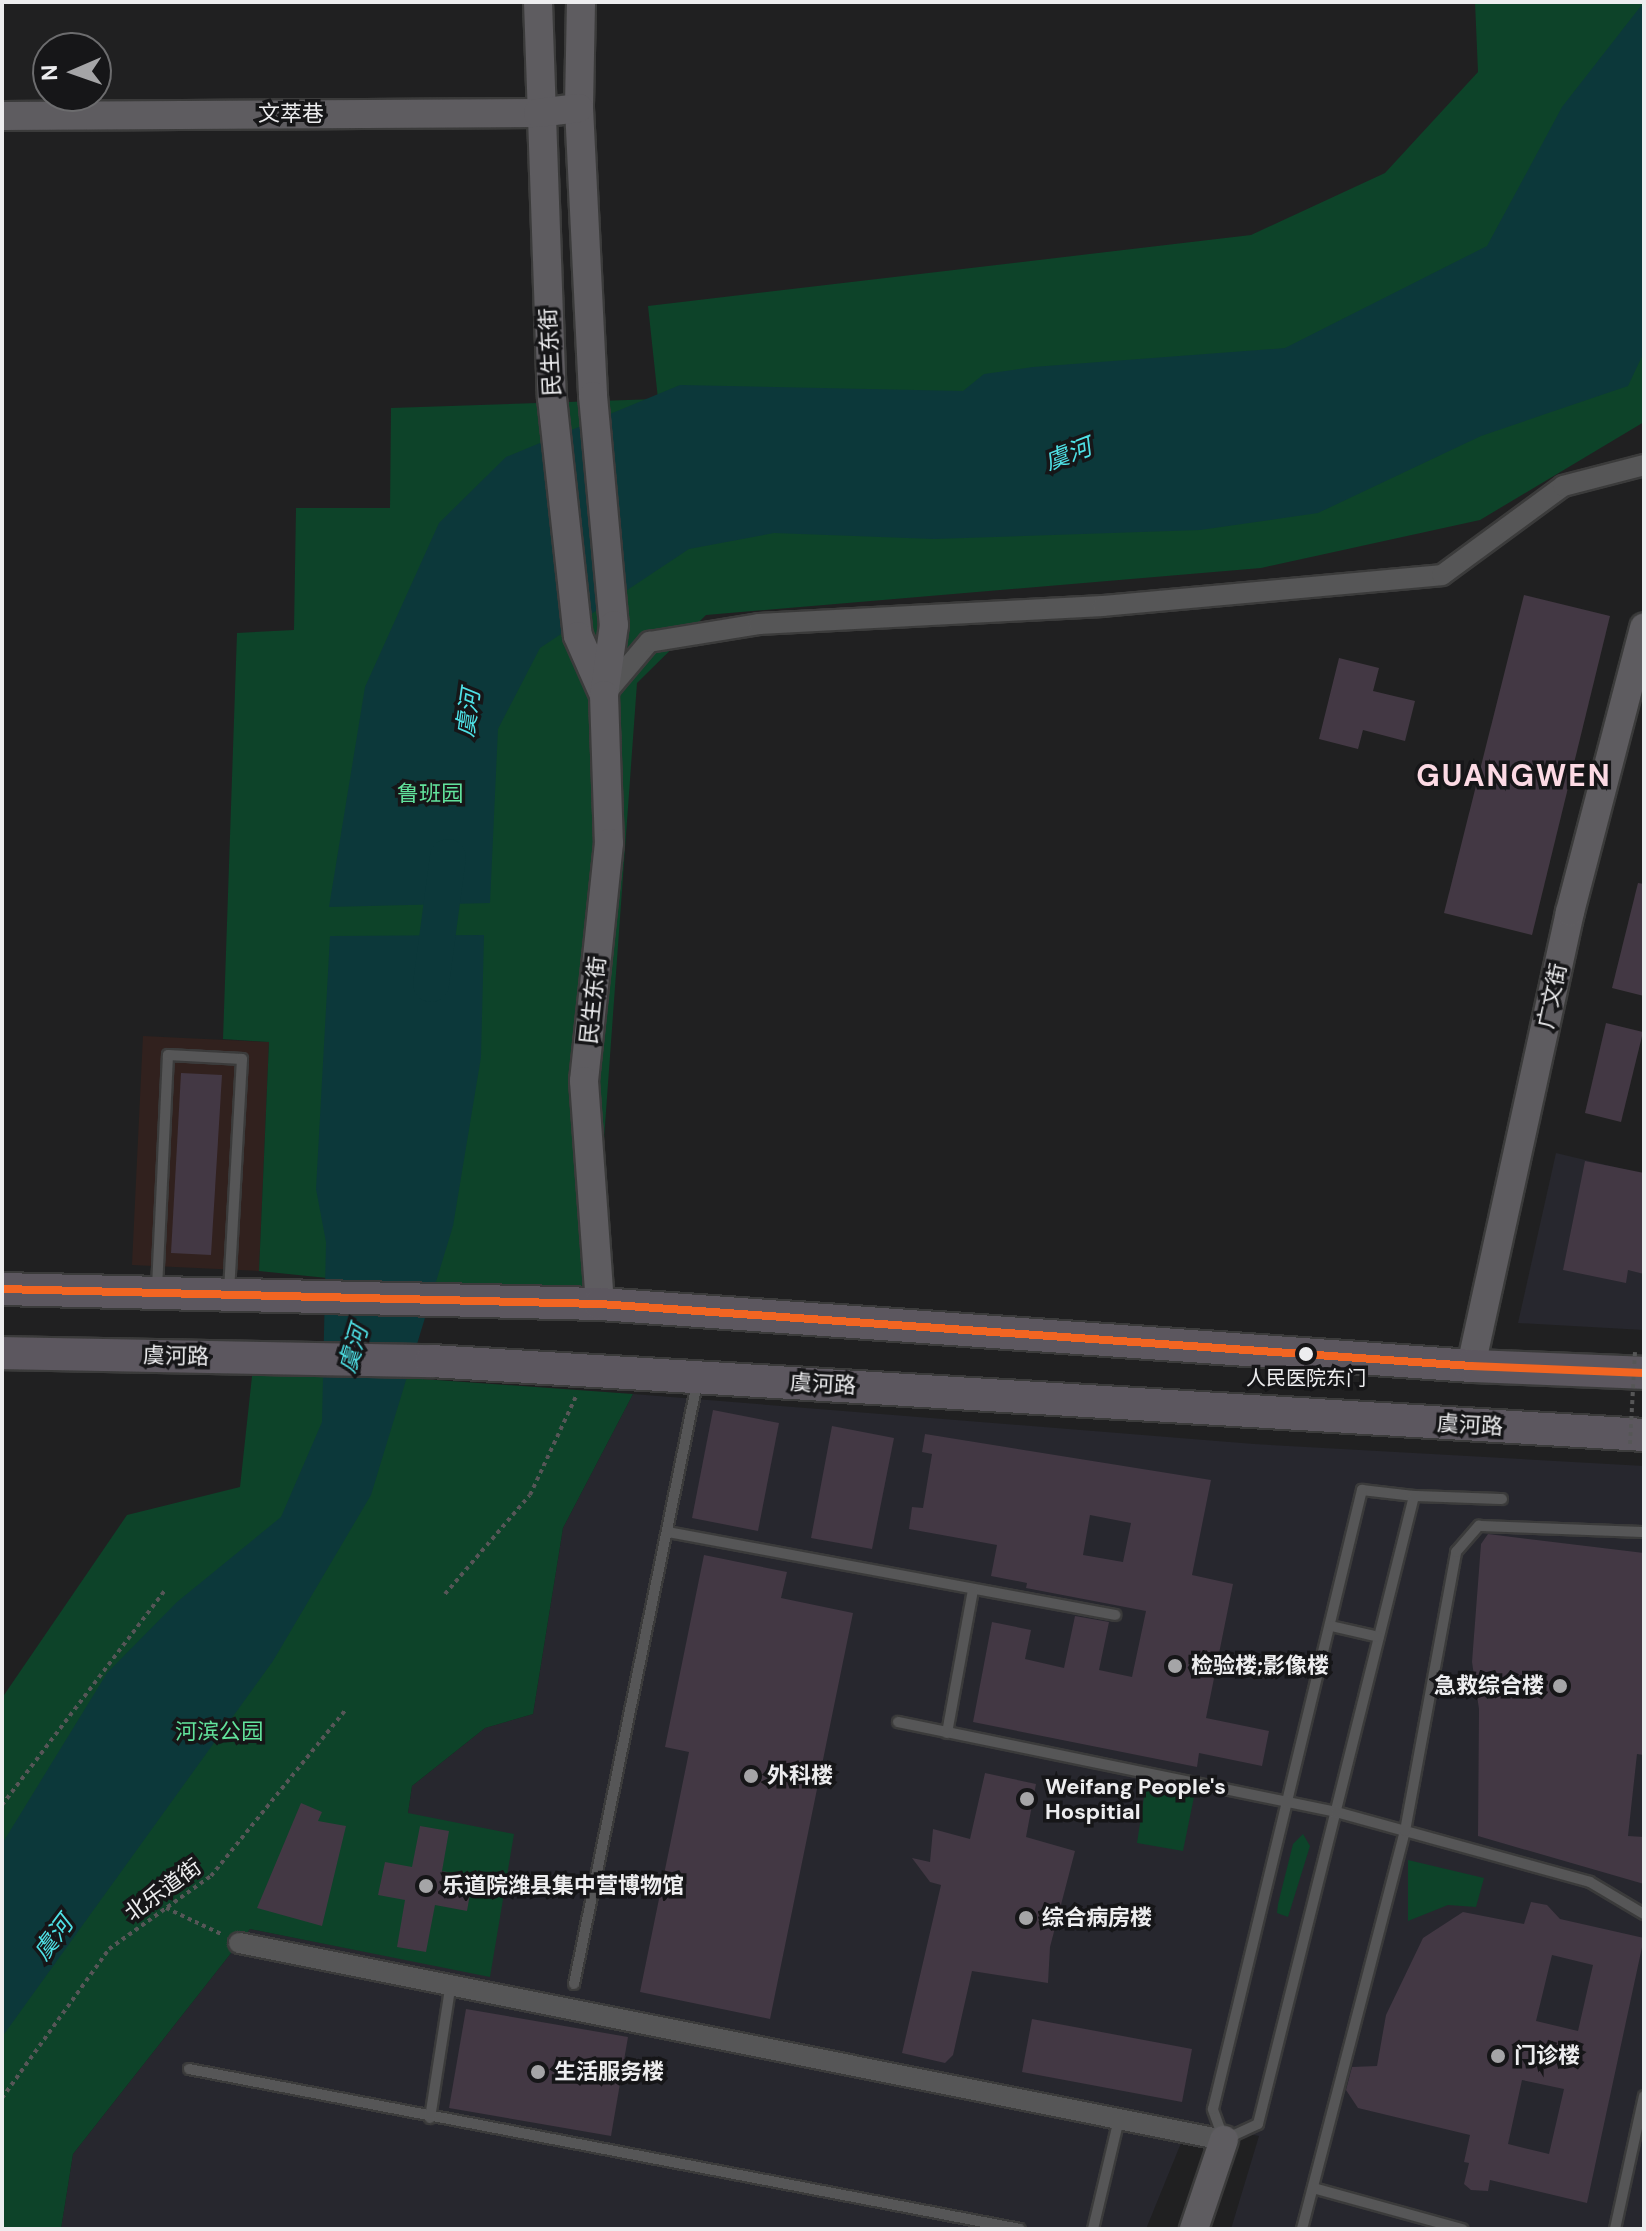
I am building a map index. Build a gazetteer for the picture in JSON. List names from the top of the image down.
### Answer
{
  "streets": {
    "main road": ["虞河路"],
    "street": ["文萃巷", "民生东街", "广文街"],
    "path": ["北乐道街"]
  },
  "crossings": [
    ["文萃巷", "民生东街"]
  ],
  "districts": ["GUANGWEN"],
  "water": ["虞河"],
  "parks": ["鲁班园", "河滨公园"],
  "places": [
    "人民医院东门",
    "检验楼;影像楼",
    "急救综合楼",
    "外科楼",
    "Weifang People's Hospitial",
    "乐道院潍县集中营博物馆",
    "综合病房楼",
    "门诊楼",
    "生活服务楼"
  ],
  "north": "left"
}
